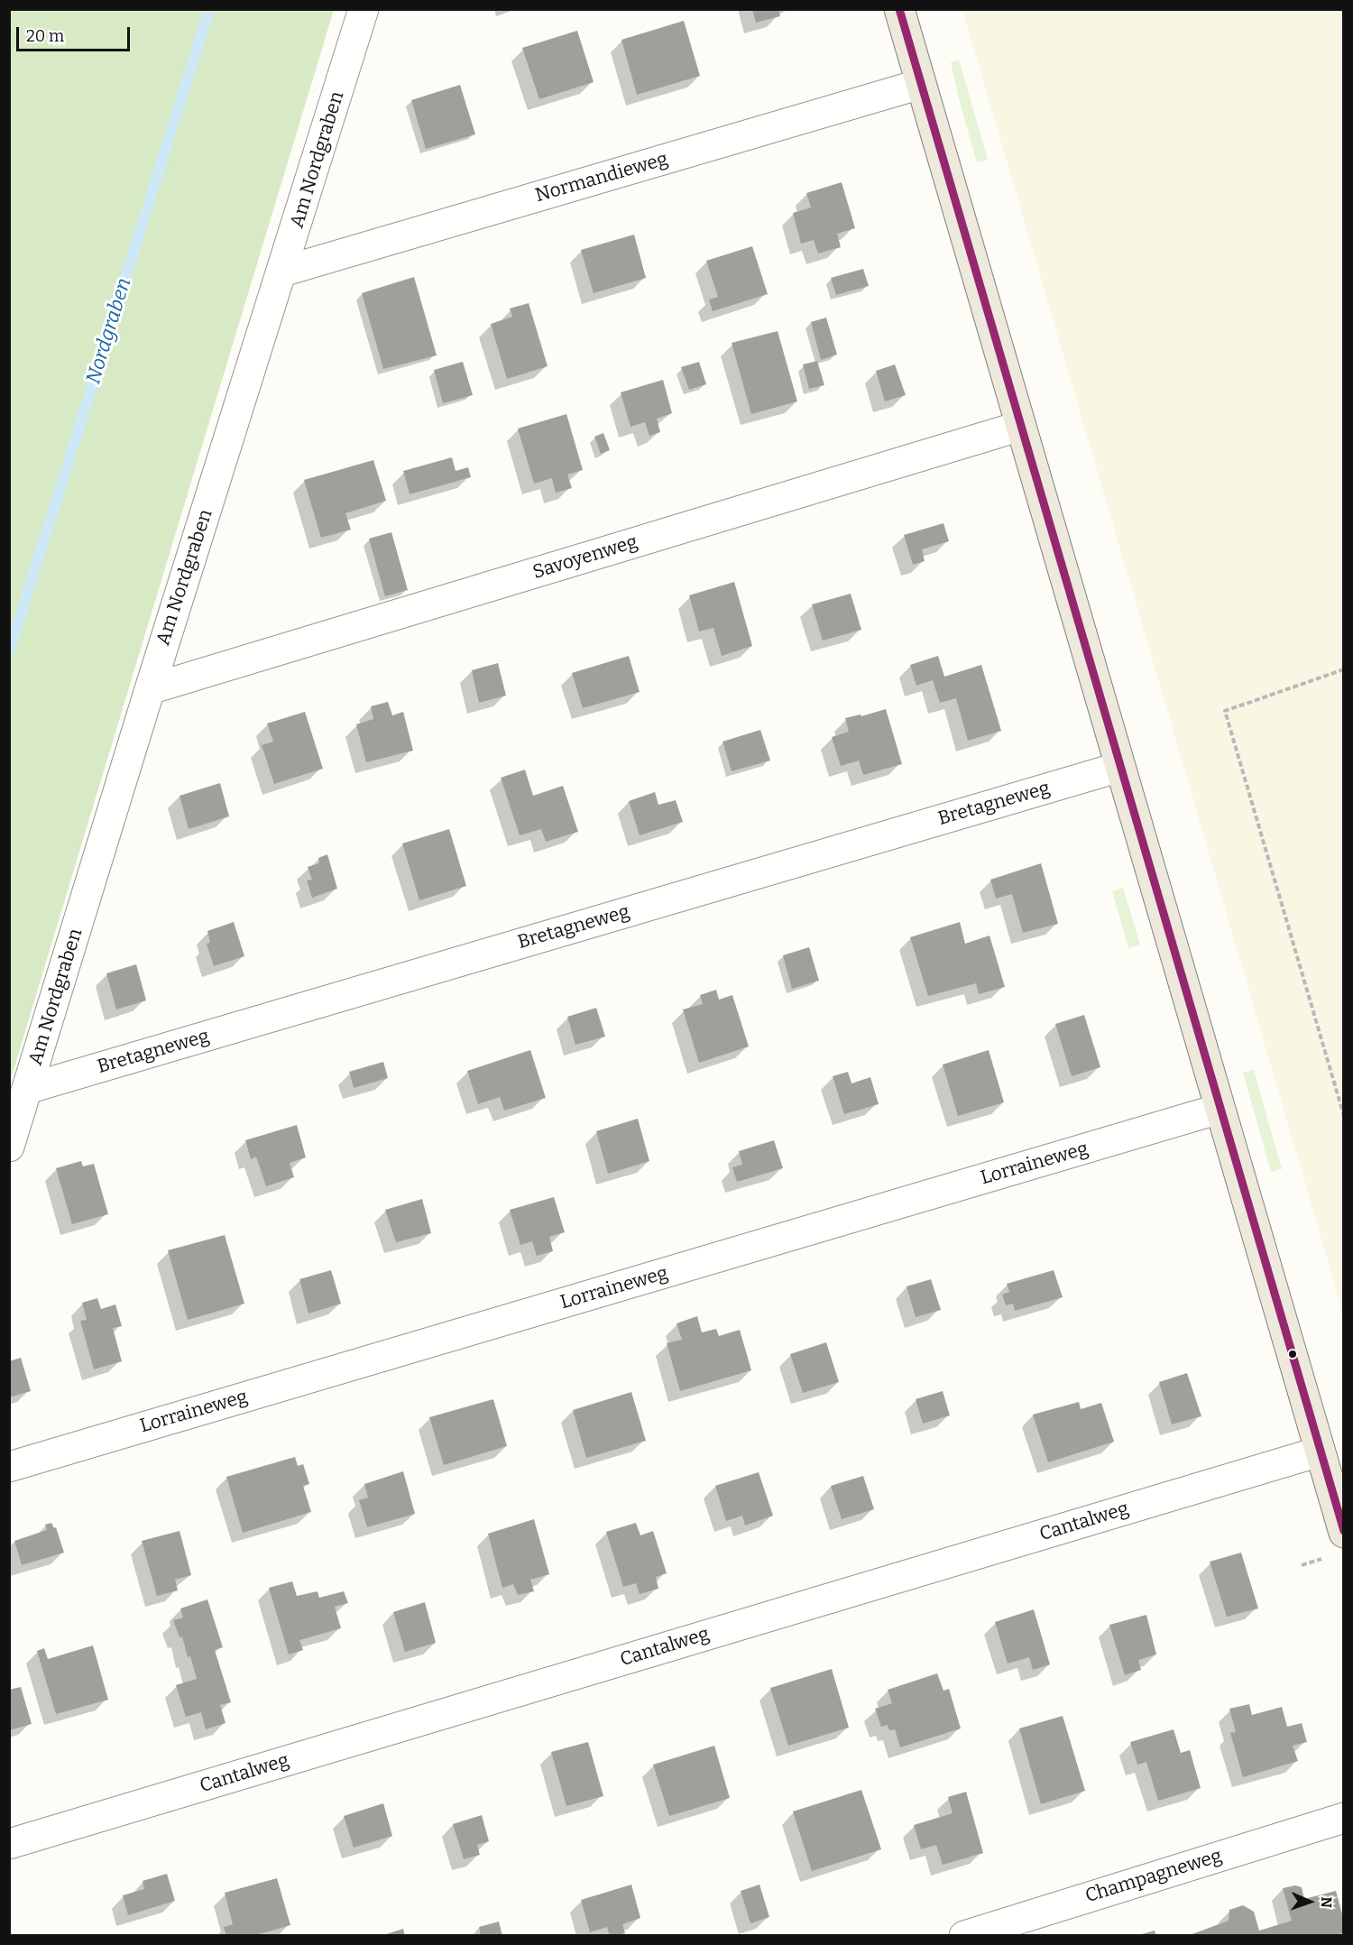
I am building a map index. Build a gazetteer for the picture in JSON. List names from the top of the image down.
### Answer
{
  "streets": {
    "lane": [
      "Am Nordgraben",
      "Normandieweg",
      "Savoyenweg",
      "Bretagneweg",
      "Lorraineweg",
      "Cantalweg",
      "Champagneweg"
    ]
  },
  "crossings": [
    ["Am Nordgraben", "Normandieweg"],
    ["Am Nordgraben", "Savoyenweg"],
    ["Am Nordgraben", "Bretagneweg"]
  ],
  "water": ["Nordgraben"],
  "scale_bar": "20 m",
  "north": "right"
}
